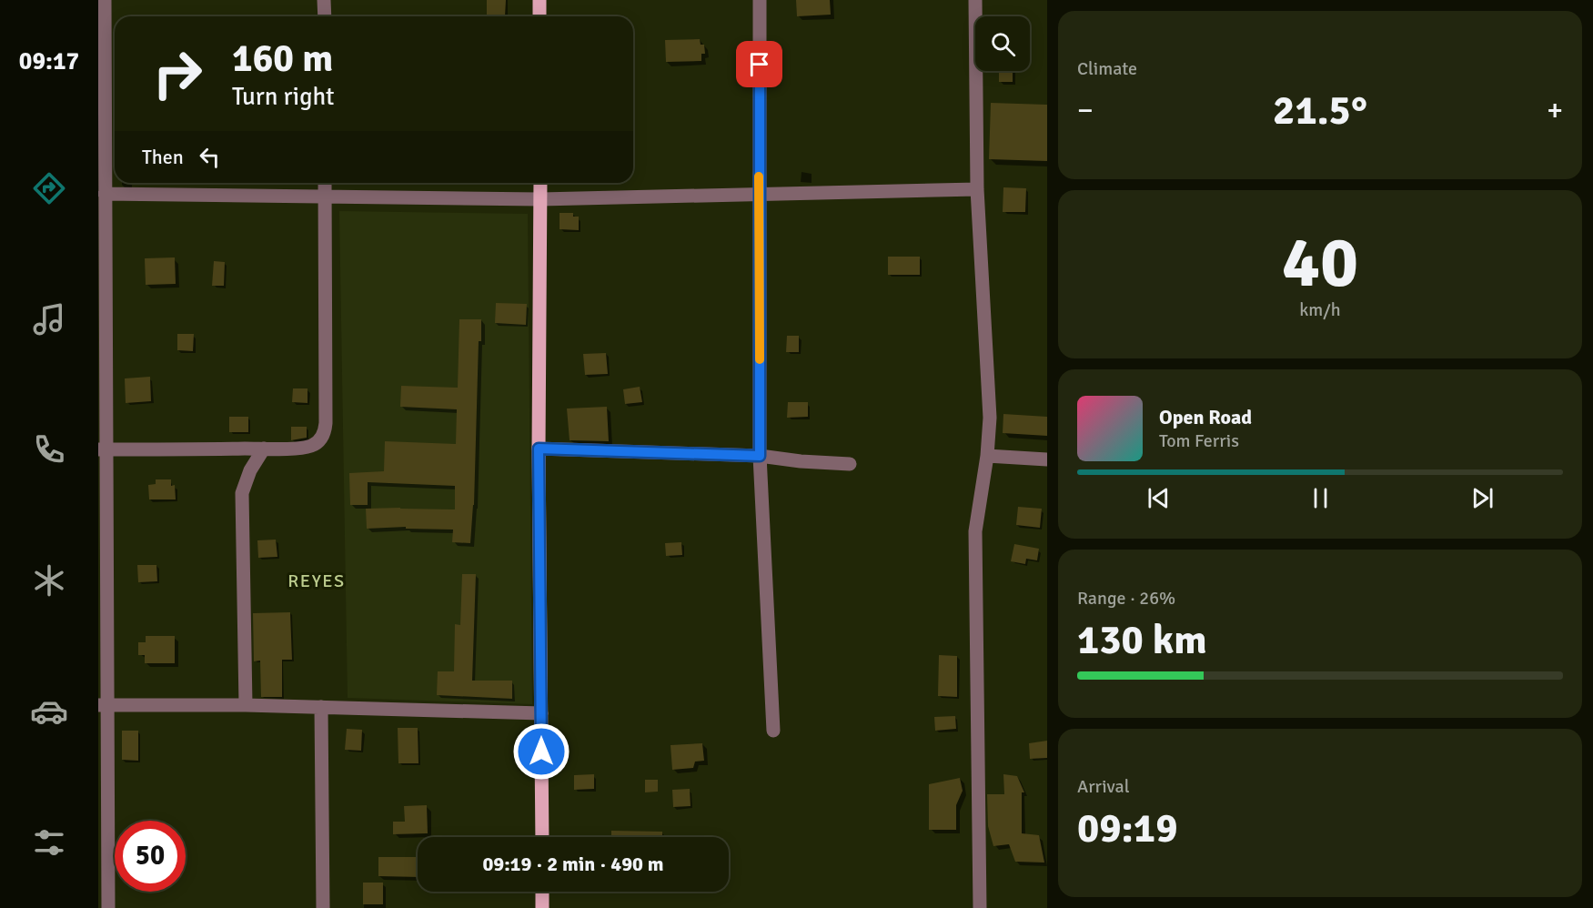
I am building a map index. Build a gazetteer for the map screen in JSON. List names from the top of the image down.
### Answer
{
  "districts": ["REYES"],
  "page": {
    "tabs": "09:17",
    "tile": [
      "Climate",
      ["40", "km/h"],
      ["Range · 26%", "130 km"],
      ["Arrival", "09:19"]
    ],
    "turn": ["160 m", "Turn right"],
    "heat": ["−", "21.5°", "+"],
    "then": "Then",
    "song": ["Open Road", "Tom Ferris"],
    "limit": "50",
    "trip": "09:19 · 2 min · 490 m"
  }
}
